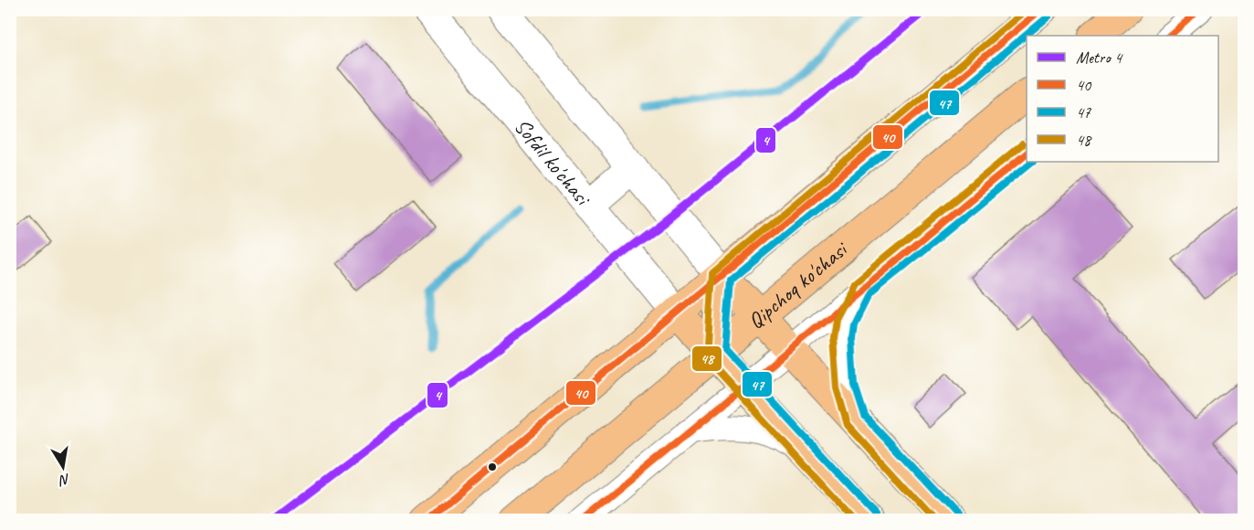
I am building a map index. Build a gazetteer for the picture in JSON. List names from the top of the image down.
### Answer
{
  "streets": {
    "main road": ["Qipchoq ko'chasi"],
    "street": ["Sofdil ko'chasi"]
  },
  "lines": [
    "metro line 4",
    "transit line 40",
    "transit line 48",
    "transit line 47"
  ],
  "legend": [
    "Metro 4",
    "40",
    "47",
    "48"
  ],
  "north": "bottom"
}
